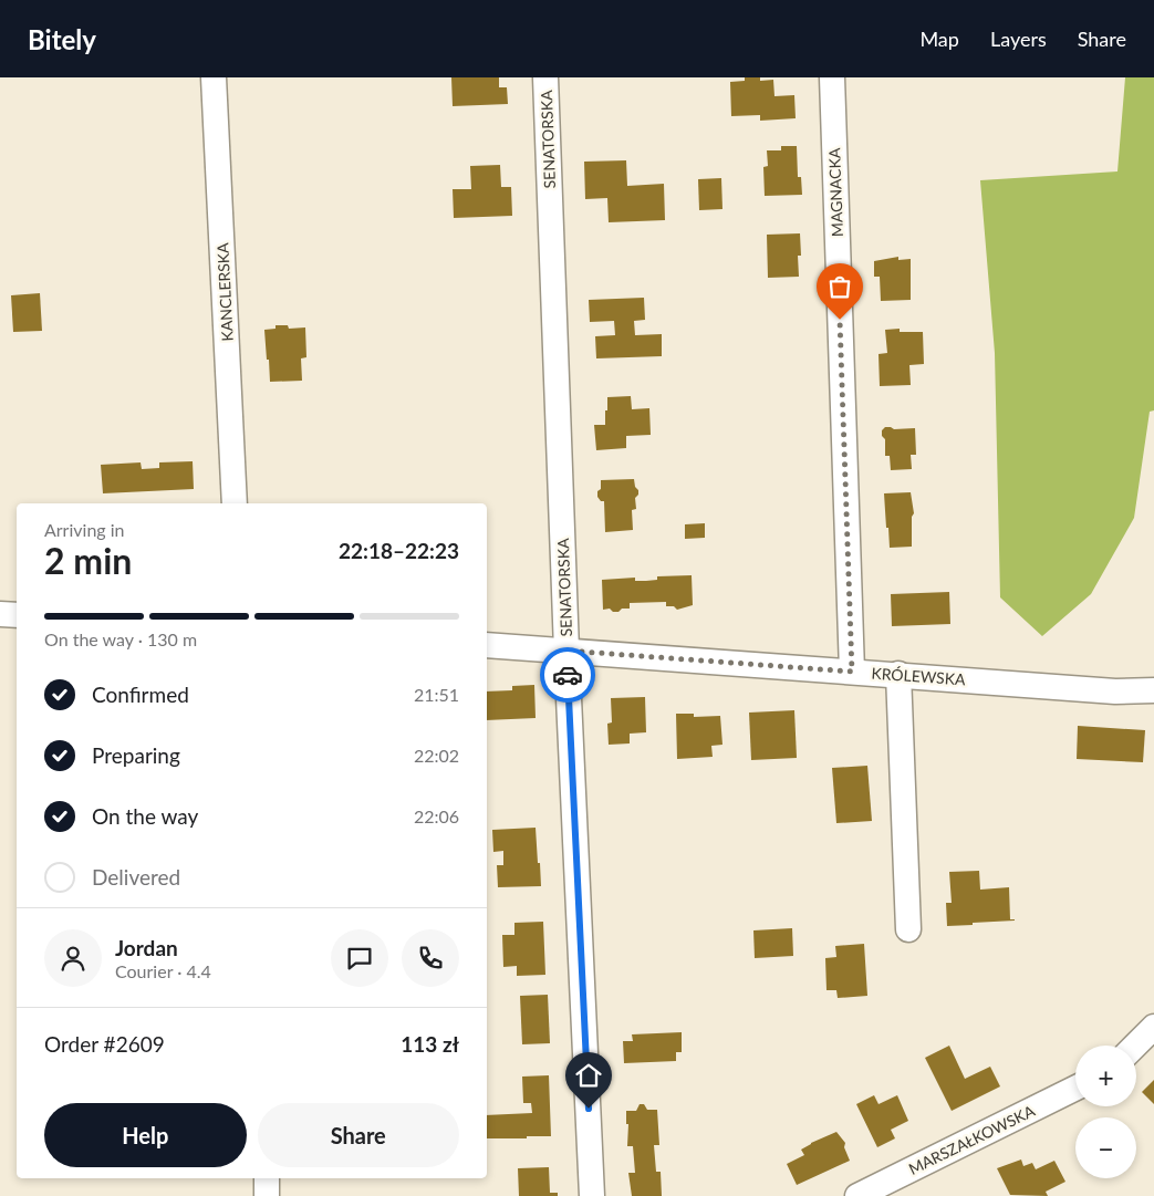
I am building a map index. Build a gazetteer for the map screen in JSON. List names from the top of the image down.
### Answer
{
  "streets": {
    "street": [
      "SENATORSKA",
      "MAGNACKA",
      "KANCLERSKA",
      "KRÓLEWSKA",
      "MARSZAŁKOWSKA"
    ]
  },
  "crossings": [
    ["SENATORSKA", "KRÓLEWSKA"],
    ["MAGNACKA", "KRÓLEWSKA"]
  ],
  "page": {
    "header": "Bitely",
    "nav": ["Map", "Layers", "Share"],
    "heading": ["2 min", "Arriving in", "22:18–22:23"],
    "panel": [
      "Jordan",
      "Courier · 4.4",
      "Order #2609",
      "113 zł"
    ],
    "bar": "On the way · 130 m",
    "list": [
      ["Confirmed", "21:51"],
      ["Preparing", "22:02"],
      ["On the way", "22:06"],
      "Delivered"
    ],
    "map_buttons": ["+", "−"],
    "buttons": ["Help", "Share"]
  }
}
